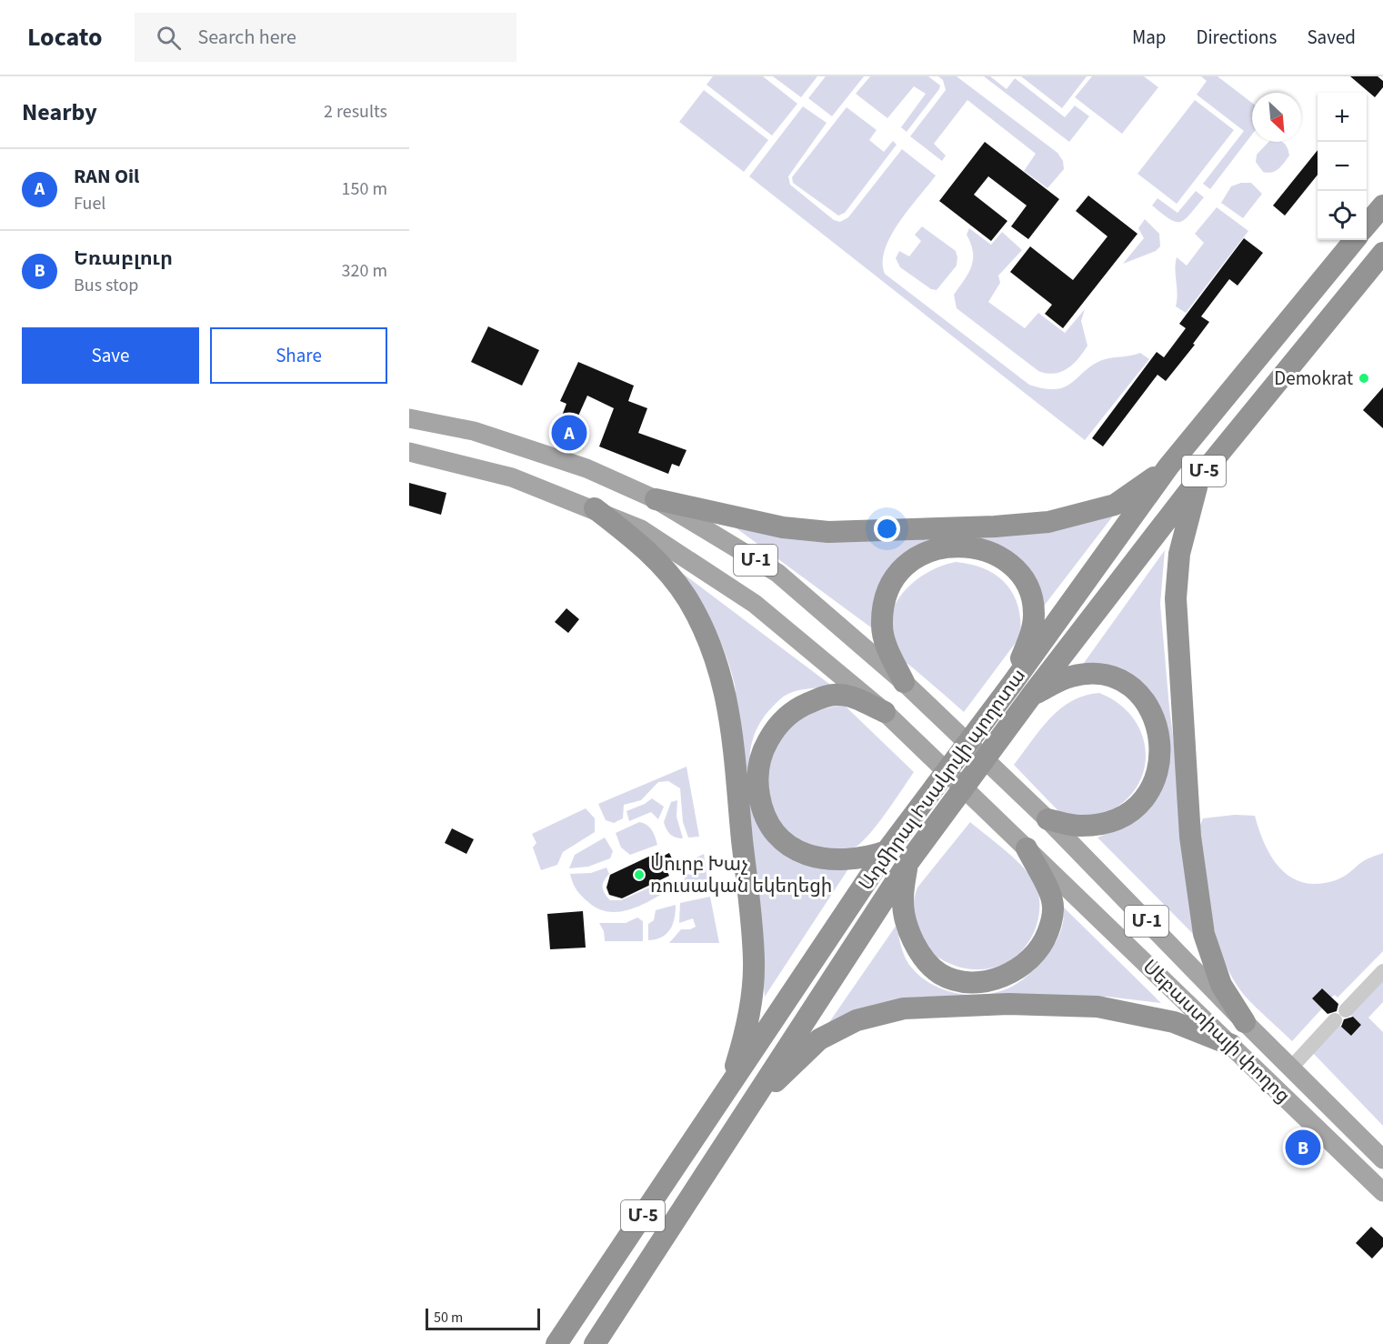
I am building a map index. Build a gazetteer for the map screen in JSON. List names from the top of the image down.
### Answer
{
  "streets": {
    "highway": ["Մ-5", "Ադմիրալ Իսակովի պողոտա"],
    "main road": ["Մ-1", "Սեբաստիայի փողոց"]
  },
  "crossings": [
    ["Մ-1", "Սեբաստիայի փողոց"]
  ],
  "places": ["Demokrat", "Սուրբ Խաչ ռուսական եկեղեցի"],
  "scale_bar": "50 m",
  "north": "bottom right",
  "page": {
    "header": "Locato",
    "search": "Search here",
    "nav": ["Map", "Directions", "Saved"],
    "heading": ["Nearby", "2 results"],
    "map_buttons": ["+", "−"],
    "list": [
      {
        "mark": "A",
        "name": "RAN Oil",
        "note": "Fuel",
        "value": "150 m"
      },
      {
        "mark": "B",
        "name": "Եռաբլուր",
        "note": "Bus stop",
        "value": "320 m"
      }
    ],
    "buttons": ["Save", "Share"],
    "pins": ["A", "B"],
    "scale": "50 m"
  }
}
